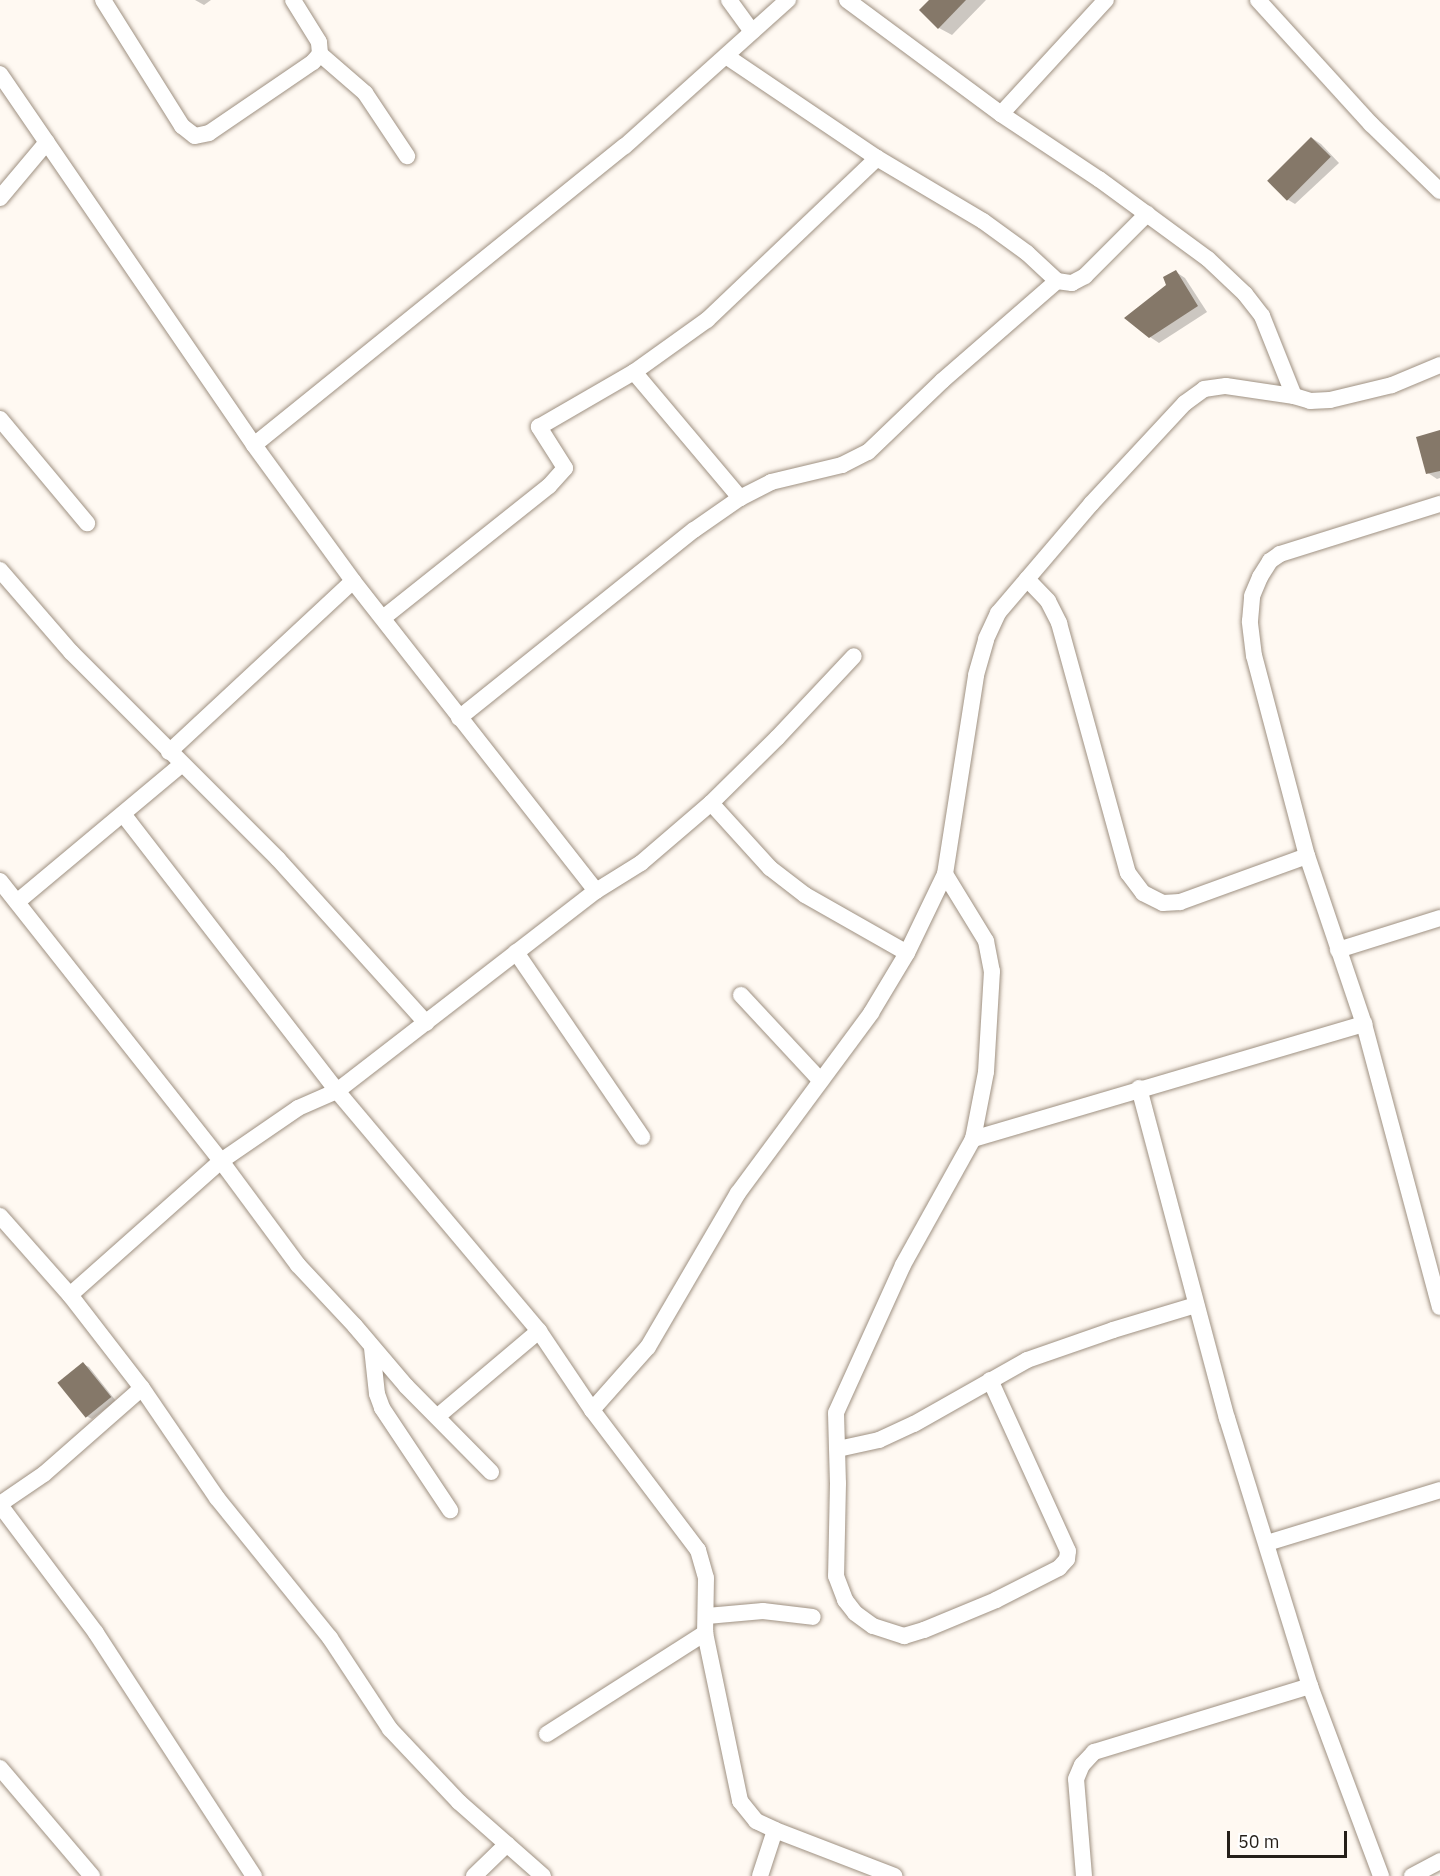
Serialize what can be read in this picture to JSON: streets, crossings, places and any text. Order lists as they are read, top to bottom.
{
  "scale_bar": "50 m"
}
